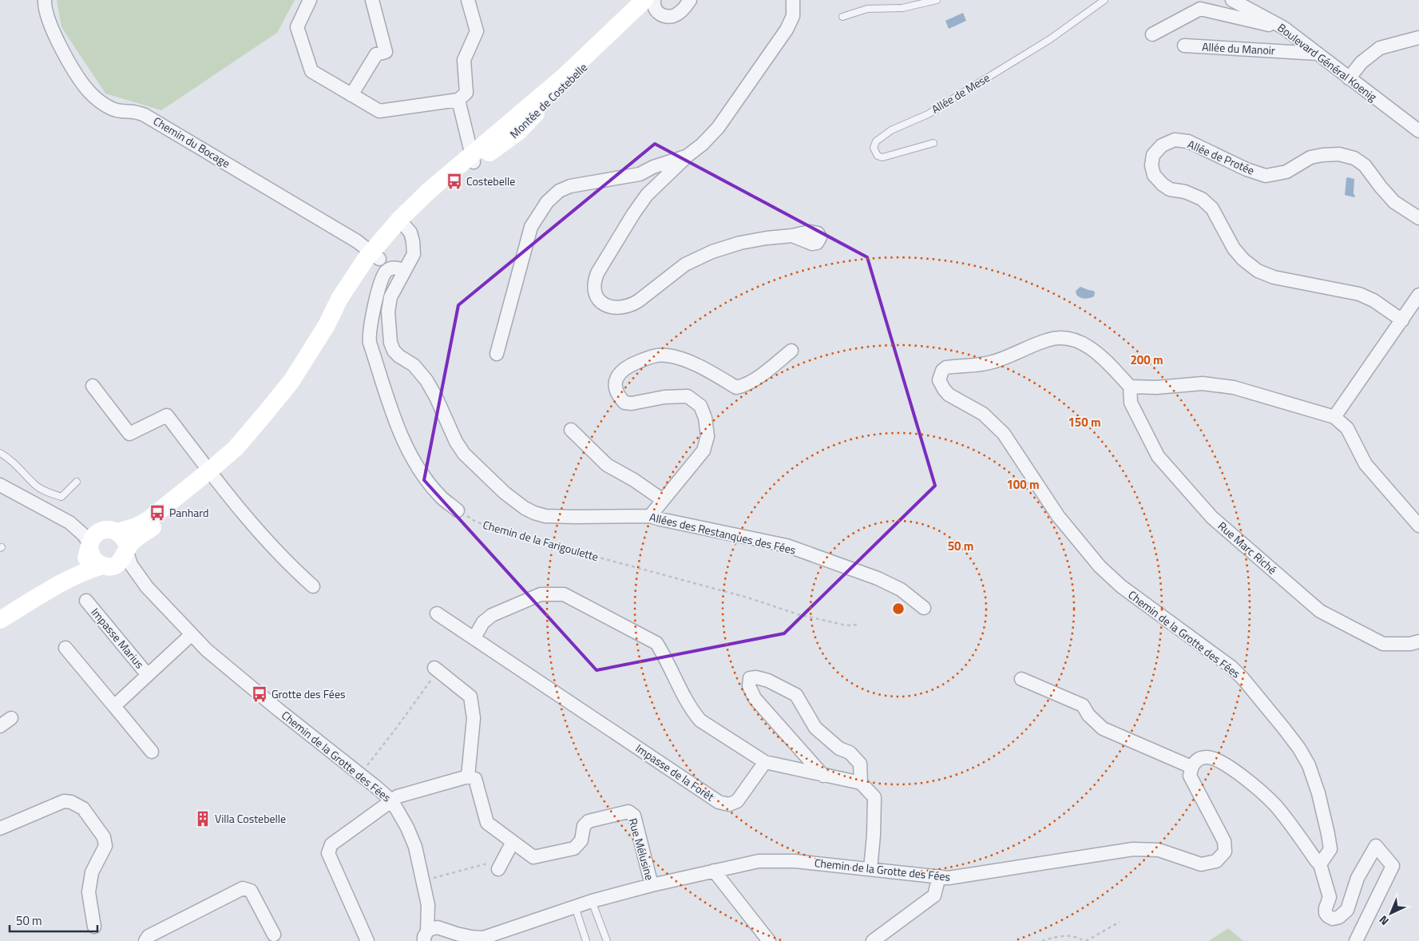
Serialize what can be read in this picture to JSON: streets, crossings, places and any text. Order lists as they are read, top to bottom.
{
  "streets": {
    "main road": ["Montée de Costebelle"],
    "street": [
      "Allée du Manoir",
      "Boulevard Général Koenig",
      "Chemin du Bocage",
      "Allée de Protée",
      "Allées des Restanques des Fées",
      "Rue Marc Riché",
      "Chemin de la Grotte des Fées",
      "Impasse Marius",
      "Impasse de la Forêt",
      "Rue Mélusine"
    ],
    "lane": ["Allée de Mese"],
    "path": ["Chemin de la Farigoulette"]
  },
  "crossings": [
    ["Allée du Manoir", "Boulevard Général Koenig"],
    ["Montée de Costebelle", "Chemin du Bocage"],
    ["Montée de Costebelle", "Allées des Restanques des Fées"],
    ["Montée de Costebelle", "Chemin de la Grotte des Fées"],
    ["Rue Marc Riché", "Chemin de la Grotte des Fées"],
    ["Chemin de la Grotte des Fées", "Impasse Marius"],
    ["Chemin de la Grotte des Fées", "Rue Mélusine"]
  ],
  "places": {
    "bus stop": ["Costebelle", "Panhard", "Grotte des Fées"],
    "building": ["Villa Costebelle"]
  },
  "scale_bar": "50 m",
  "north": "bottom left",
  "rings": [
    "200 m",
    "150 m",
    "100 m",
    "50 m"
  ]
}
